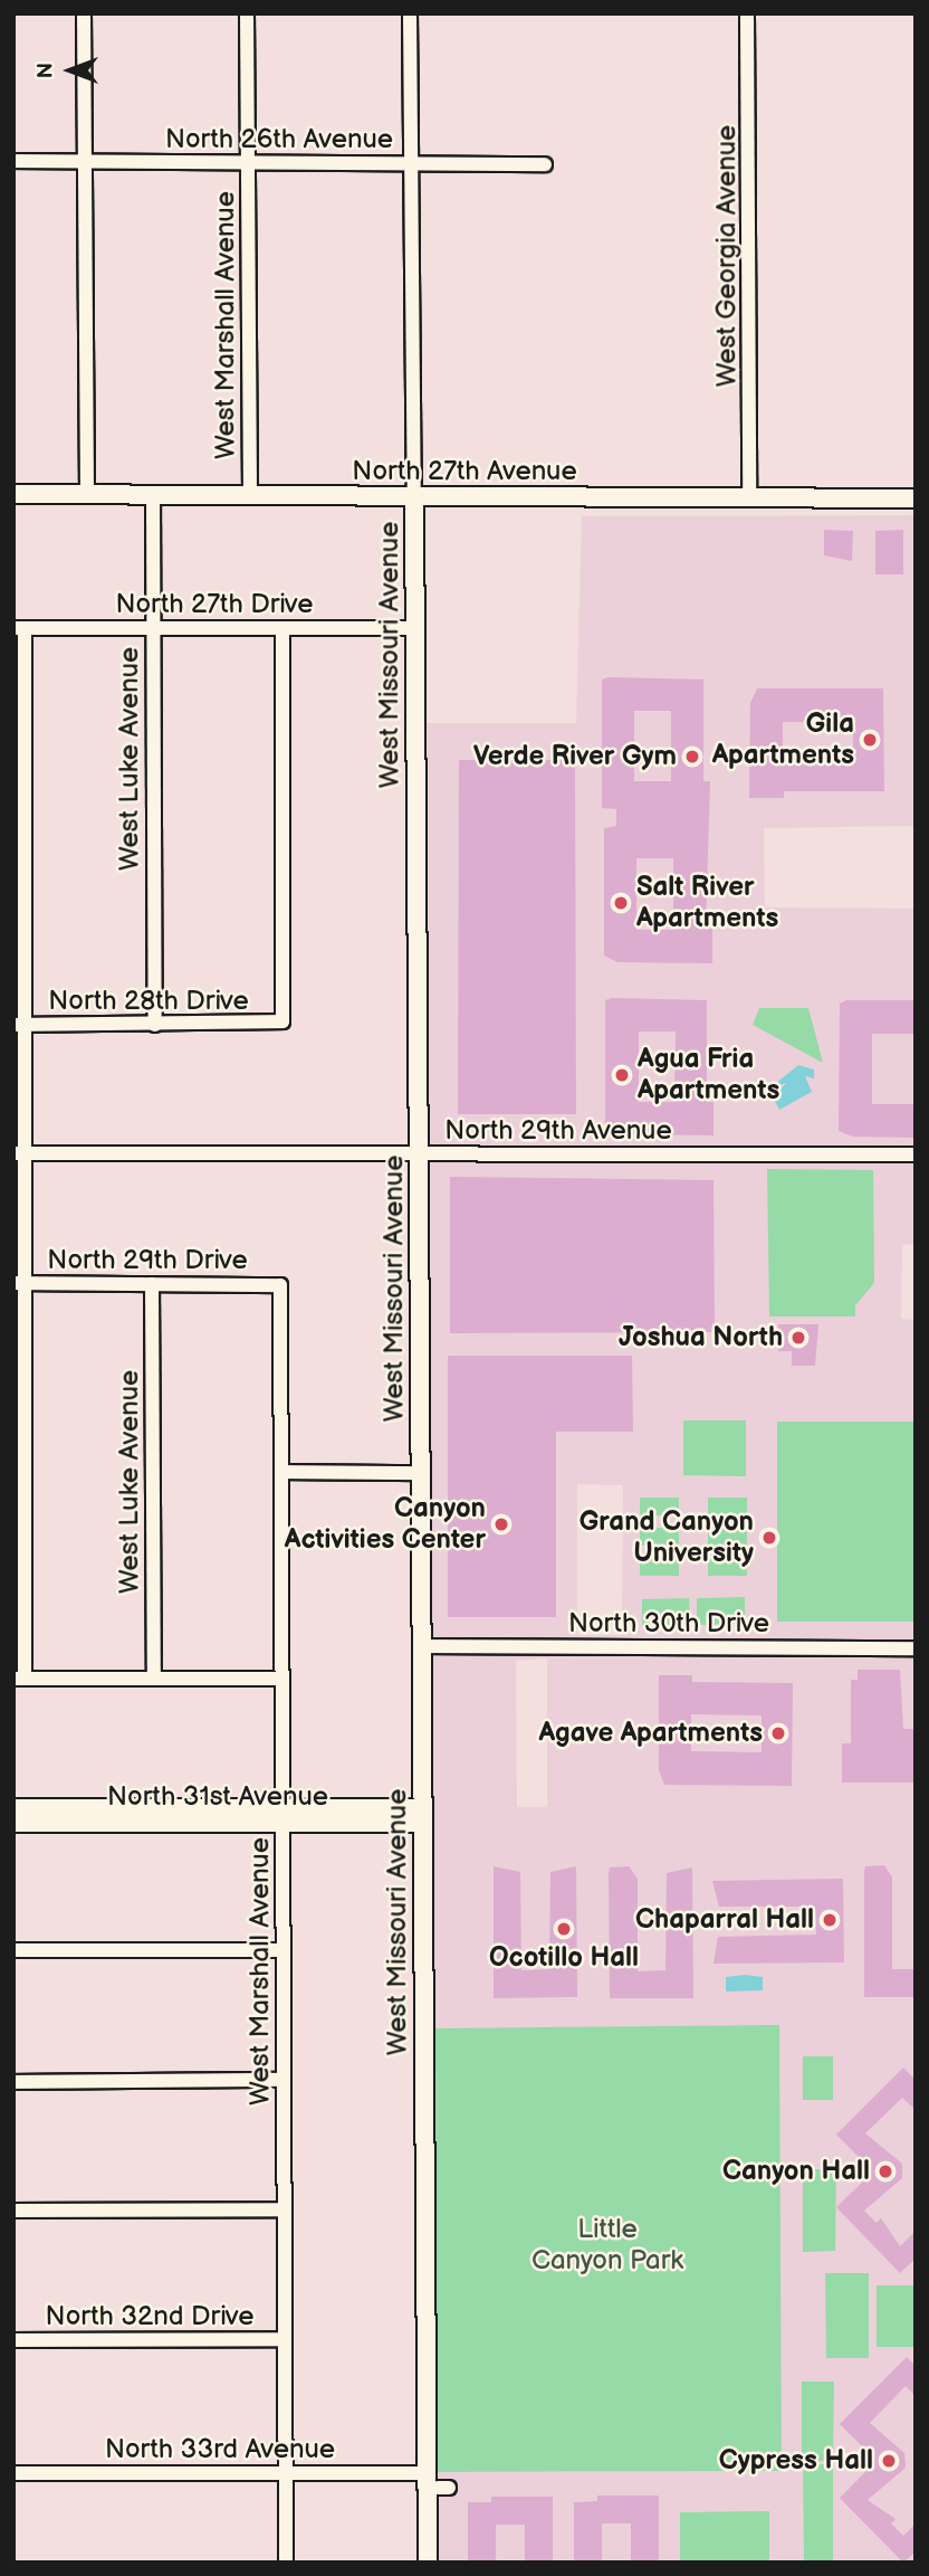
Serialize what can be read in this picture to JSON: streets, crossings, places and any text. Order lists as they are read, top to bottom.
{
  "streets": {
    "street": [
      "North 26th Avenue",
      "West Georgia Avenue",
      "West Marshall Avenue",
      "North 27th Avenue",
      "North 27th Drive",
      "West Missouri Avenue",
      "West Luke Avenue",
      "North 28th Drive",
      "North 29th Avenue",
      "North 29th Drive",
      "North 30th Drive",
      "North 31st Avenue",
      "North 32nd Drive",
      "North 33rd Avenue"
    ]
  },
  "crossings": [
    ["North 26th Avenue", "West Marshall Avenue"],
    ["North 26th Avenue", "West Missouri Avenue"],
    ["West Georgia Avenue", "North 27th Avenue"],
    ["West Marshall Avenue", "North 27th Avenue"],
    ["West Marshall Avenue", "North 29th Drive"],
    ["West Marshall Avenue", "North 31st Avenue"],
    ["West Marshall Avenue", "North 32nd Drive"],
    ["West Marshall Avenue", "North 33rd Avenue"],
    ["North 27th Avenue", "West Missouri Avenue"],
    ["North 27th Avenue", "West Luke Avenue"],
    ["North 27th Drive", "West Missouri Avenue"],
    ["North 27th Drive", "West Luke Avenue"],
    ["North 27th Drive", "North 28th Drive"],
    ["West Missouri Avenue", "North 29th Avenue"],
    ["West Missouri Avenue", "North 30th Drive"],
    ["West Missouri Avenue", "North 31st Avenue"],
    ["West Missouri Avenue", "North 33rd Avenue"],
    ["West Luke Avenue", "North 28th Drive"],
    ["West Luke Avenue", "North 29th Drive"]
  ],
  "parks": ["Little Canyon Park"],
  "places": [
    "Gila Apartments",
    "Verde River Gym",
    "Salt River Apartments",
    "Agua Fria Apartments",
    "Joshua North",
    "Canyon Activities Center",
    "Grand Canyon University",
    "Agave Apartments",
    "Chaparral Hall",
    "Ocotillo Hall",
    "Canyon Hall",
    "Cypress Hall"
  ],
  "north": "left"
}
